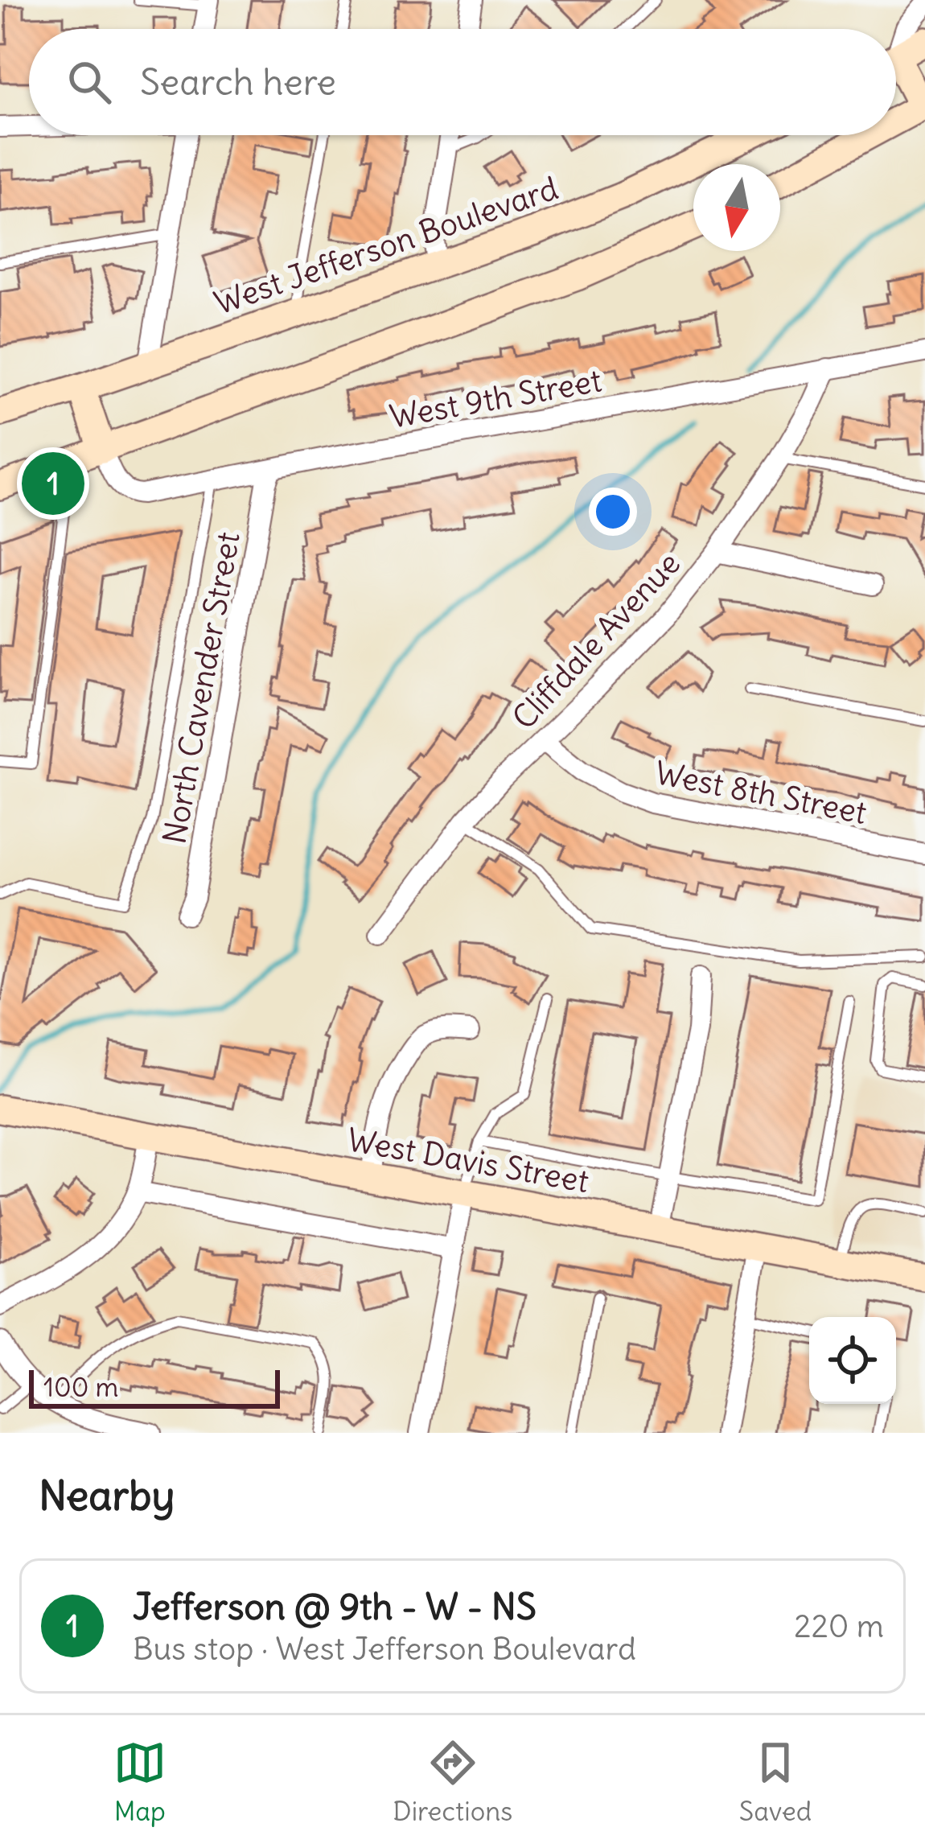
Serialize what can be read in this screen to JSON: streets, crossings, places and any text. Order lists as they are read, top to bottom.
{
  "streets": {
    "main road": ["West Jefferson Boulevard", "West Davis Street"],
    "street": [
      "West 9th Street",
      "Cliffdale Avenue",
      "North Cavender Street",
      "West 8th Street"
    ]
  },
  "crossings": [
    ["West 9th Street", "Cliffdale Avenue"],
    ["West 9th Street", "North Cavender Street"],
    ["Cliffdale Avenue", "West 8th Street"]
  ],
  "scale_bar": "100 m",
  "north": "bottom",
  "page": {
    "search": "Search here",
    "pins": "1",
    "scale": "100 m",
    "heading": "Nearby",
    "list": [
      {
        "mark": "1",
        "name": "Jefferson @ 9th - W - NS",
        "note": "Bus stop · West Jefferson Boulevard",
        "value": "220 m"
      }
    ],
    "nav": ["Map", "Directions", "Saved"]
  }
}
